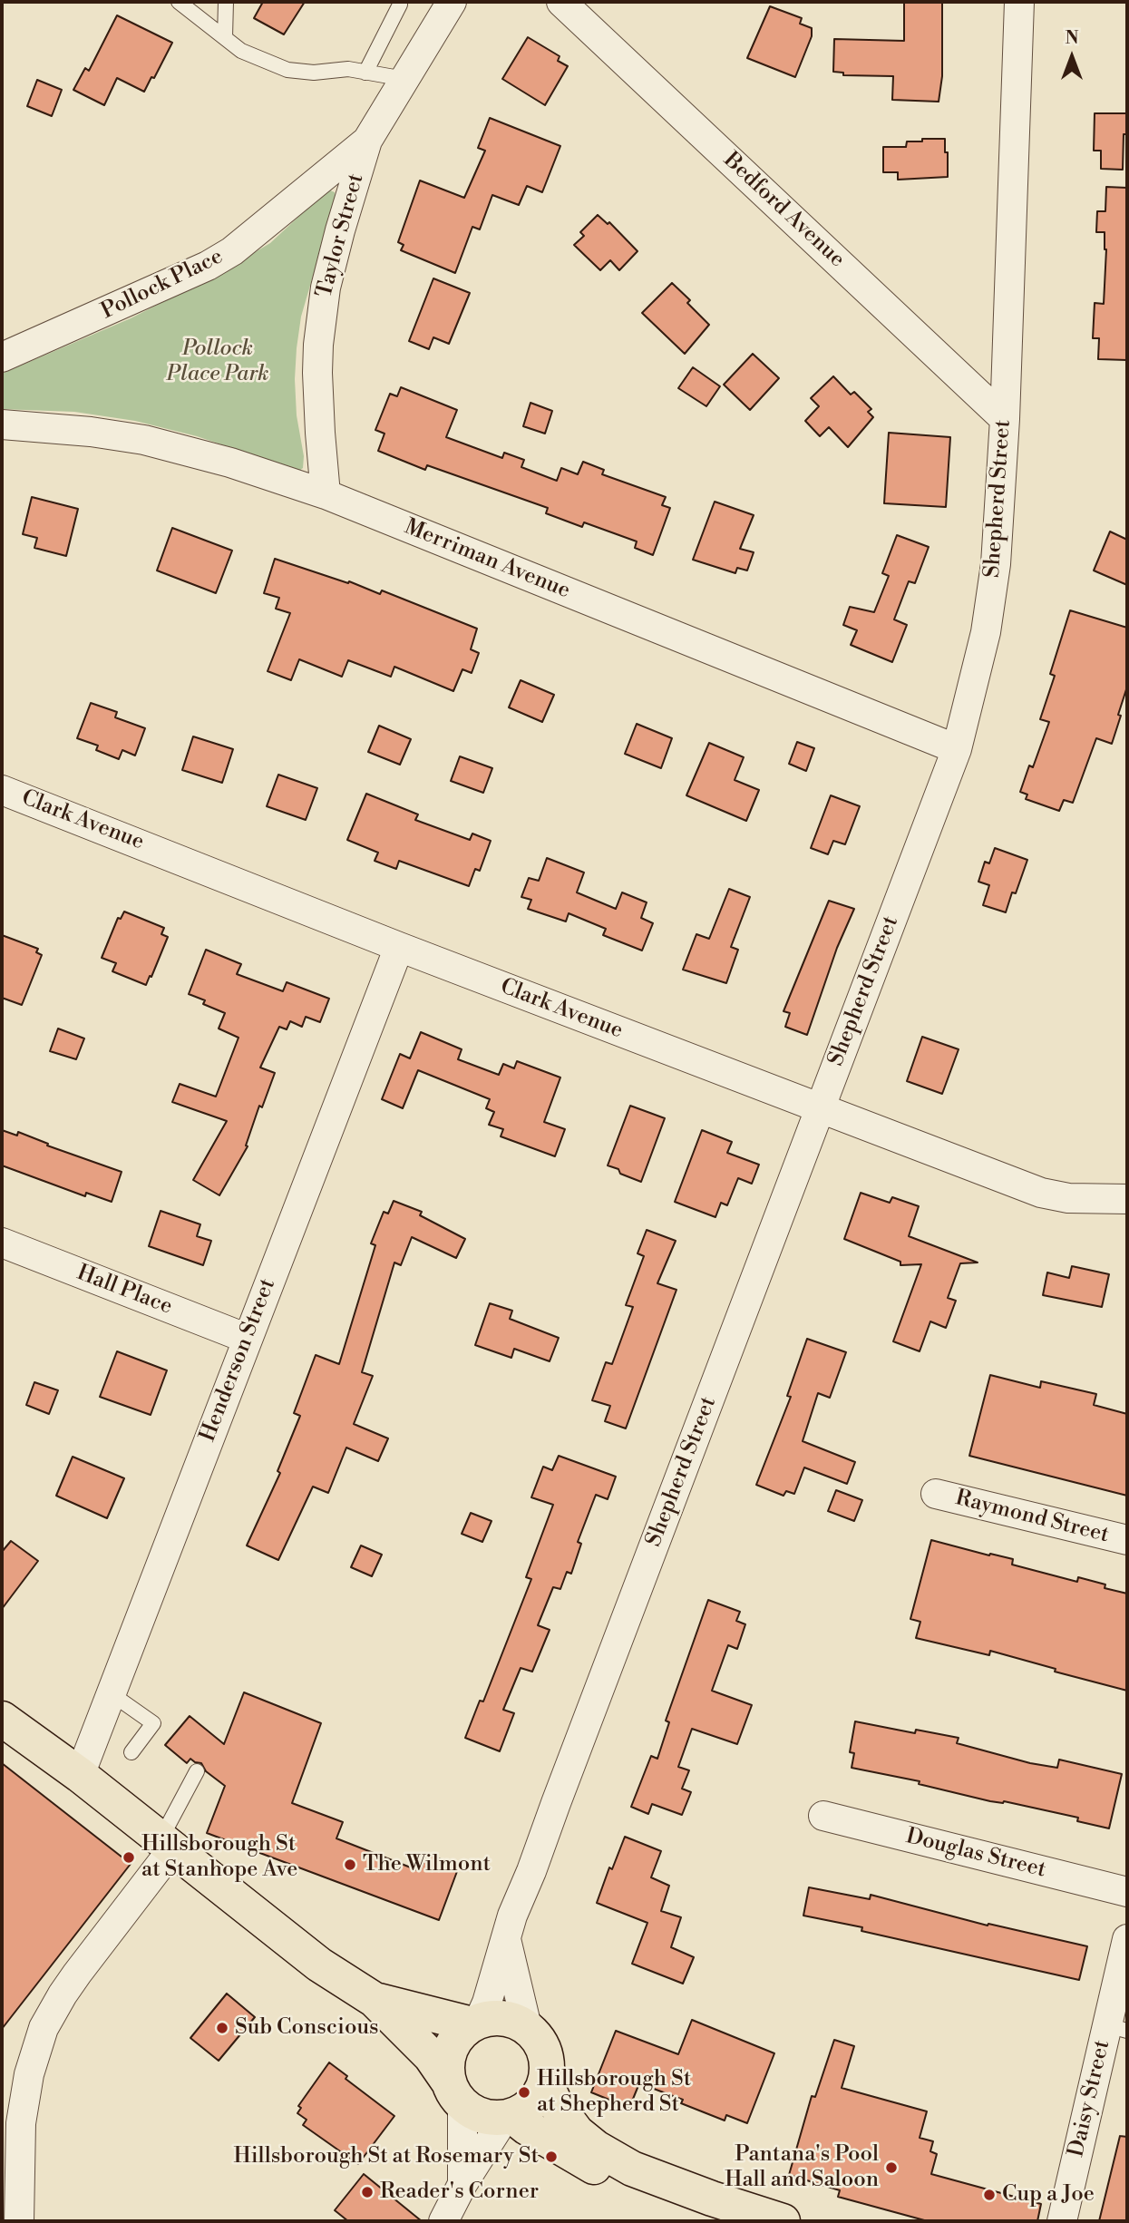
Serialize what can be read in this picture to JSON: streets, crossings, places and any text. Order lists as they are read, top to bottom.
{
  "streets": {
    "street": [
      "Bedford Avenue",
      "Taylor Street",
      "Pollock Place",
      "Shepherd Street",
      "Merriman Avenue",
      "Clark Avenue",
      "Hall Place",
      "Henderson Street",
      "Raymond Street",
      "Douglas Street",
      "Daisy Street"
    ]
  },
  "crossings": [
    ["Bedford Avenue", "Shepherd Street"],
    ["Taylor Street", "Pollock Place"],
    ["Taylor Street", "Merriman Avenue"],
    ["Shepherd Street", "Merriman Avenue"],
    ["Shepherd Street", "Clark Avenue"],
    ["Clark Avenue", "Henderson Street"],
    ["Hall Place", "Henderson Street"]
  ],
  "parks": ["Pollock Place Park"],
  "places": [
    "Hillsborough St at Stanhope Ave",
    "The Wilmont",
    "Sub Conscious",
    "Hillsborough St at Shepherd St",
    "Hillsborough St at Rosemary St",
    "Pantana's Pool Hall and Saloon",
    "Reader's Corner",
    "Cup a Joe"
  ],
  "north": "top"
}
